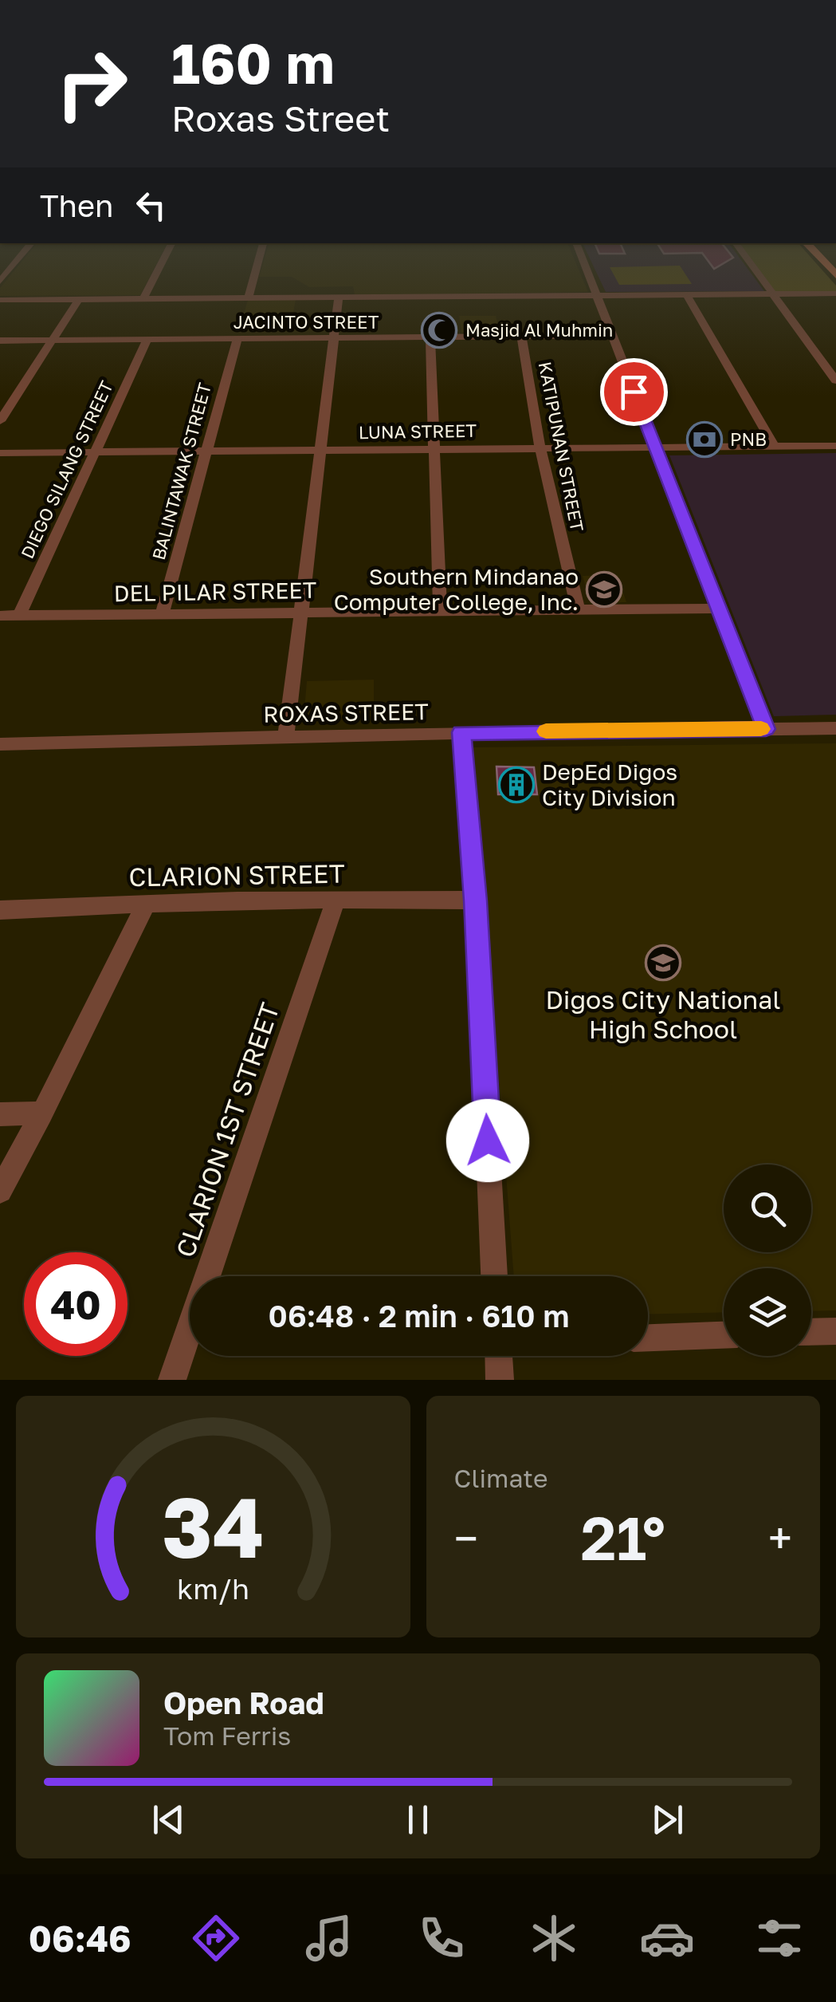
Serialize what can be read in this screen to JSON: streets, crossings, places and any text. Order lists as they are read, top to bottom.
{
  "streets": {
    "street": [
      "JACINTO STREET",
      "LUNA STREET",
      "KATIPUNAN STREET",
      "DIEGO SILANG STREET",
      "BALINTAWAK STREET",
      "DEL PILAR STREET",
      "ROXAS STREET",
      "CLARION STREET",
      "CLARION 1ST STREET"
    ]
  },
  "crossings": [
    ["JACINTO STREET", "KATIPUNAN STREET"],
    ["JACINTO STREET", "DIEGO SILANG STREET"],
    ["JACINTO STREET", "BALINTAWAK STREET"],
    ["LUNA STREET", "KATIPUNAN STREET"],
    ["LUNA STREET", "DIEGO SILANG STREET"],
    ["LUNA STREET", "BALINTAWAK STREET"],
    ["KATIPUNAN STREET", "DEL PILAR STREET"],
    ["DIEGO SILANG STREET", "DEL PILAR STREET"],
    ["BALINTAWAK STREET", "DEL PILAR STREET"],
    ["CLARION STREET", "CLARION 1ST STREET"]
  ],
  "places": {
    "mosque": ["Masjid Al Muhmin"],
    "bank": ["PNB"],
    "school or university": ["Southern Mindanao Computer College, Inc.", "Digos City National High School"],
    "building": ["DepEd Digos City Division"]
  },
  "page": {
    "turn": ["160 m", "Roxas Street"],
    "then": "Then",
    "limit": "40",
    "trip": "06:48 · 2 min · 610 m",
    "tile": "Climate",
    "heat": ["−", "21°", "+"],
    "song": ["Open Road", "Tom Ferris"],
    "tabs": "06:46",
    "gauge": ["34", "km/h"]
  }
}
